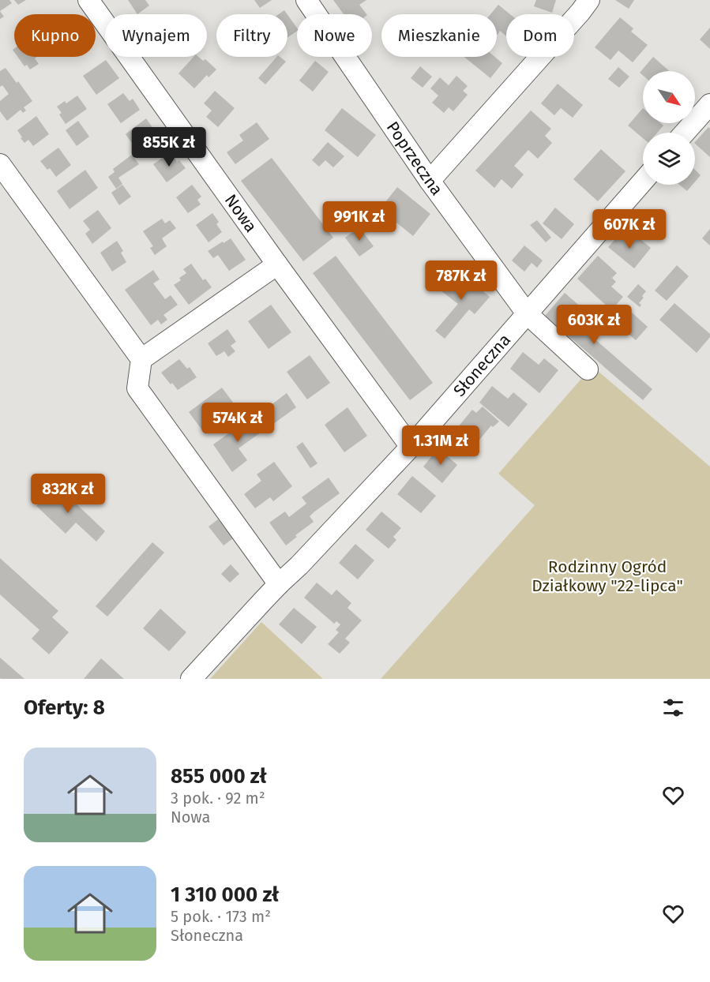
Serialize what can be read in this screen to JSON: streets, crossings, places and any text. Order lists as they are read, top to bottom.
{
  "streets": {
    "street": ["Poprzeczna", "Nowa", "Słoneczna"]
  },
  "crossings": [
    ["Poprzeczna", "Słoneczna"],
    ["Nowa", "Słoneczna"]
  ],
  "parks": ["Rodzinny Ogród Działkowy \"22-lipca\""],
  "north": "bottom right",
  "page": {
    "chip": [
      "Kupno",
      "Wynajem",
      "Filtry",
      "Nowe",
      "Mieszkanie",
      "Dom"
    ],
    "price": [
      "855K zł",
      "991K zł",
      "607K zł",
      "787K zł",
      "603K zł",
      "574K zł",
      "1.31M zł",
      "832K zł"
    ],
    "heading": "Oferty: 8",
    "list": [
      {
        "name": "855 000 zł",
        "note": "3 pok. · 92 m² · Nowa"
      },
      {
        "name": "1 310 000 zł",
        "note": "5 pok. · 173 m² · Słoneczna"
      }
    ]
  }
}
